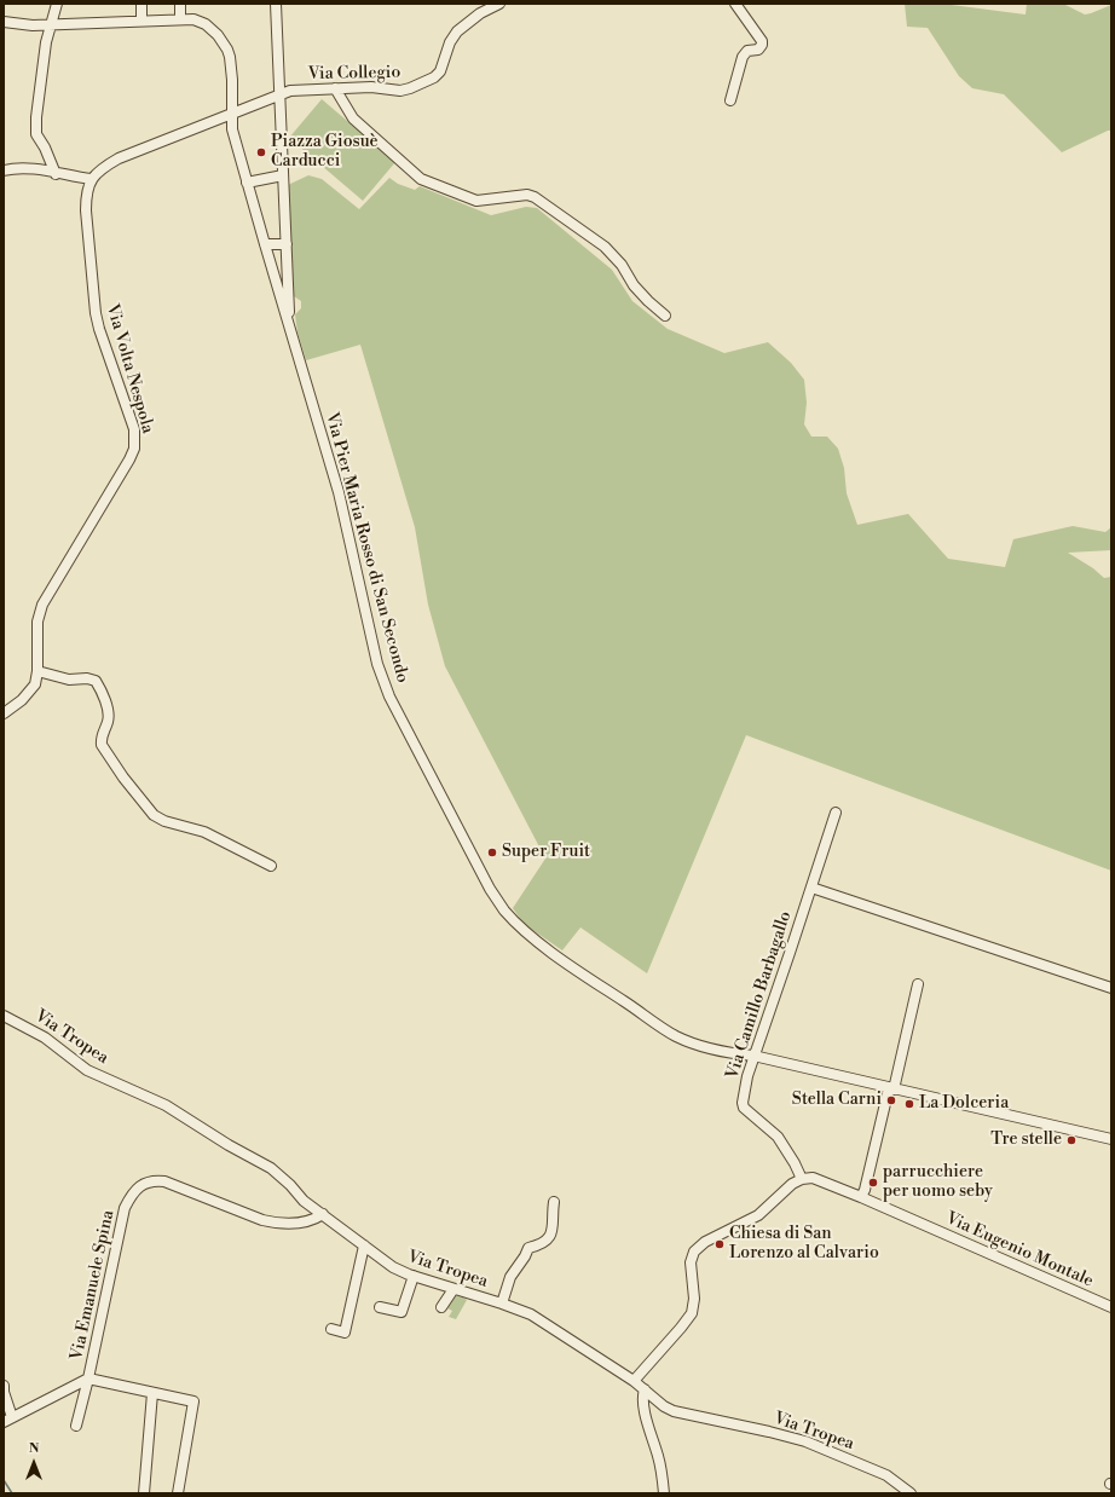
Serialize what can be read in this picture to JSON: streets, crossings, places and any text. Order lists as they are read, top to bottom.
{
  "streets": {
    "street": [
      "Via Collegio",
      "Via Volta Nespola",
      "Via Pier Maria Rosso di San Secondo",
      "Via Camillo Barbagallo",
      "Via Tropea",
      "Via Eugenio Montale",
      "Via Emanuele Spina"
    ]
  },
  "crossings": [
    ["Via Collegio", "Via Pier Maria Rosso di San Secondo"],
    ["Via Pier Maria Rosso di San Secondo", "Via Camillo Barbagallo"],
    ["Via Camillo Barbagallo", "Via Eugenio Montale"],
    ["Via Tropea", "Via Emanuele Spina"]
  ],
  "places": [
    "Piazza Giosuè Carducci",
    "Super Fruit",
    "Stella Carni",
    "La Dolceria",
    "Tre stelle",
    "parrucchiere per uomo seby",
    "Chiesa di San Lorenzo al Calvario"
  ],
  "north": "top"
}
